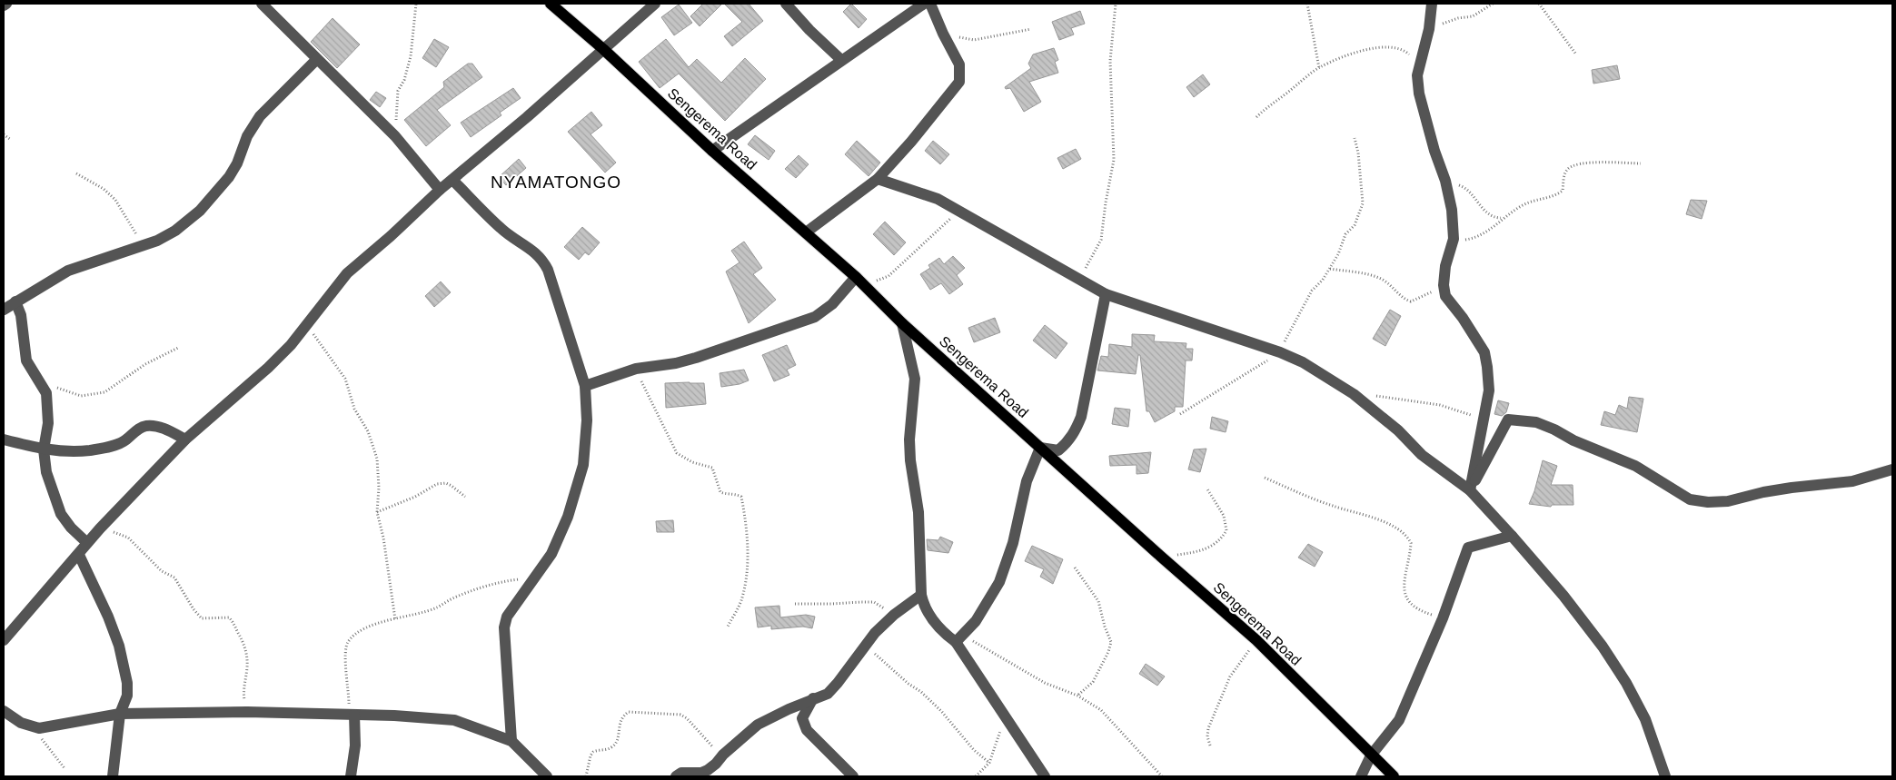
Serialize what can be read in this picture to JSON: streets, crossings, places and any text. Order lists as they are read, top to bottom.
{
  "streets": {
    "main road": ["Sengerema Road"]
  },
  "districts": ["NYAMATONGO"]
}
